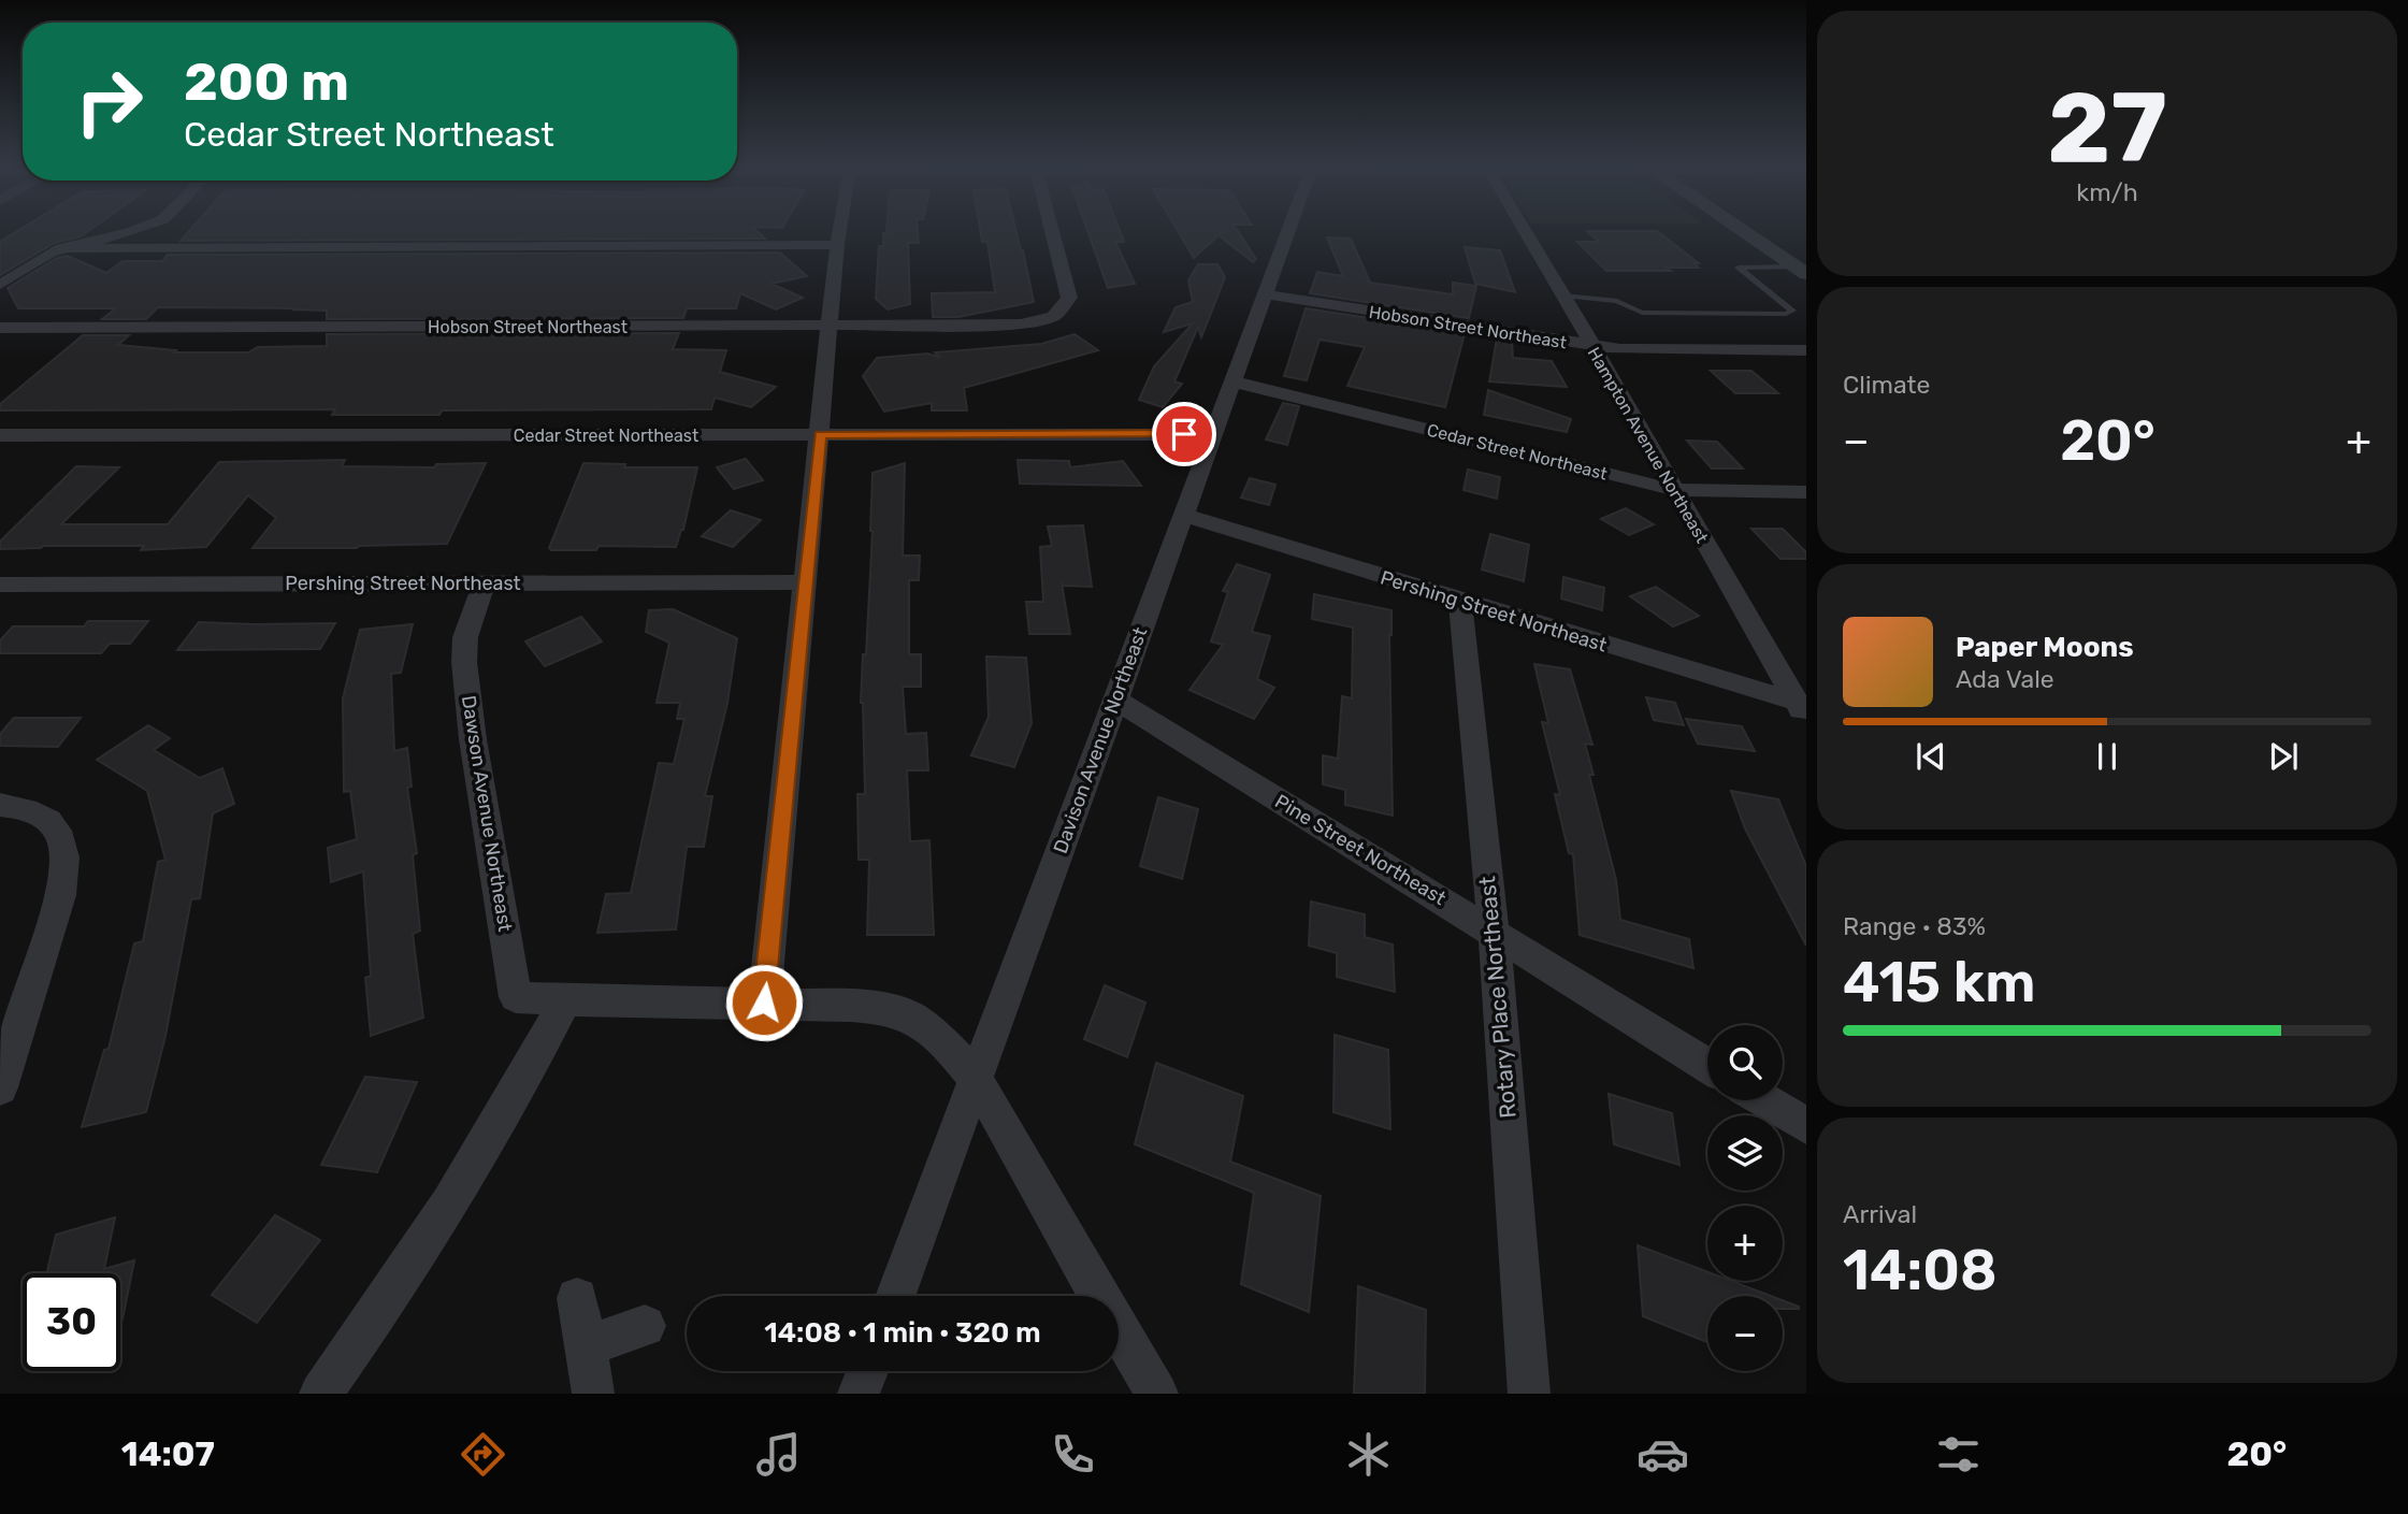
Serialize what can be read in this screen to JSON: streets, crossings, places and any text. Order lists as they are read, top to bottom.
{
  "streets": {
    "street": [
      "Hobson Street Northeast",
      "Cedar Street Northeast",
      "Hampton Avenue Northeast",
      "Pershing Street Northeast",
      "Davison Avenue Northeast",
      "Dawson Avenue Northeast",
      "Pine Street Northeast",
      "Rotary Place Northeast"
    ]
  },
  "crossings": [
    ["Hobson Street Northeast", "Hampton Avenue Northeast"],
    ["Hobson Street Northeast", "Davison Avenue Northeast"],
    ["Cedar Street Northeast", "Hampton Avenue Northeast"],
    ["Cedar Street Northeast", "Davison Avenue Northeast"],
    ["Hampton Avenue Northeast", "Pershing Street Northeast"],
    ["Pershing Street Northeast", "Davison Avenue Northeast"],
    ["Pershing Street Northeast", "Dawson Avenue Northeast"],
    ["Pershing Street Northeast", "Rotary Place Northeast"],
    ["Davison Avenue Northeast", "Pine Street Northeast"],
    ["Pine Street Northeast", "Rotary Place Northeast"]
  ],
  "page": {
    "tile": [
      ["27", "km/h"],
      "Climate",
      ["Range · 83%", "415 km"],
      ["Arrival", "14:08"]
    ],
    "turn": ["200 m", "Cedar Street Northeast"],
    "heat": ["−", "20°", "+"],
    "song": ["Paper Moons", "Ada Vale"],
    "map_buttons": ["+", "−"],
    "limit": "30",
    "trip": "14:08 · 1 min · 320 m",
    "tabs": ["14:07", "20°"]
  }
}
